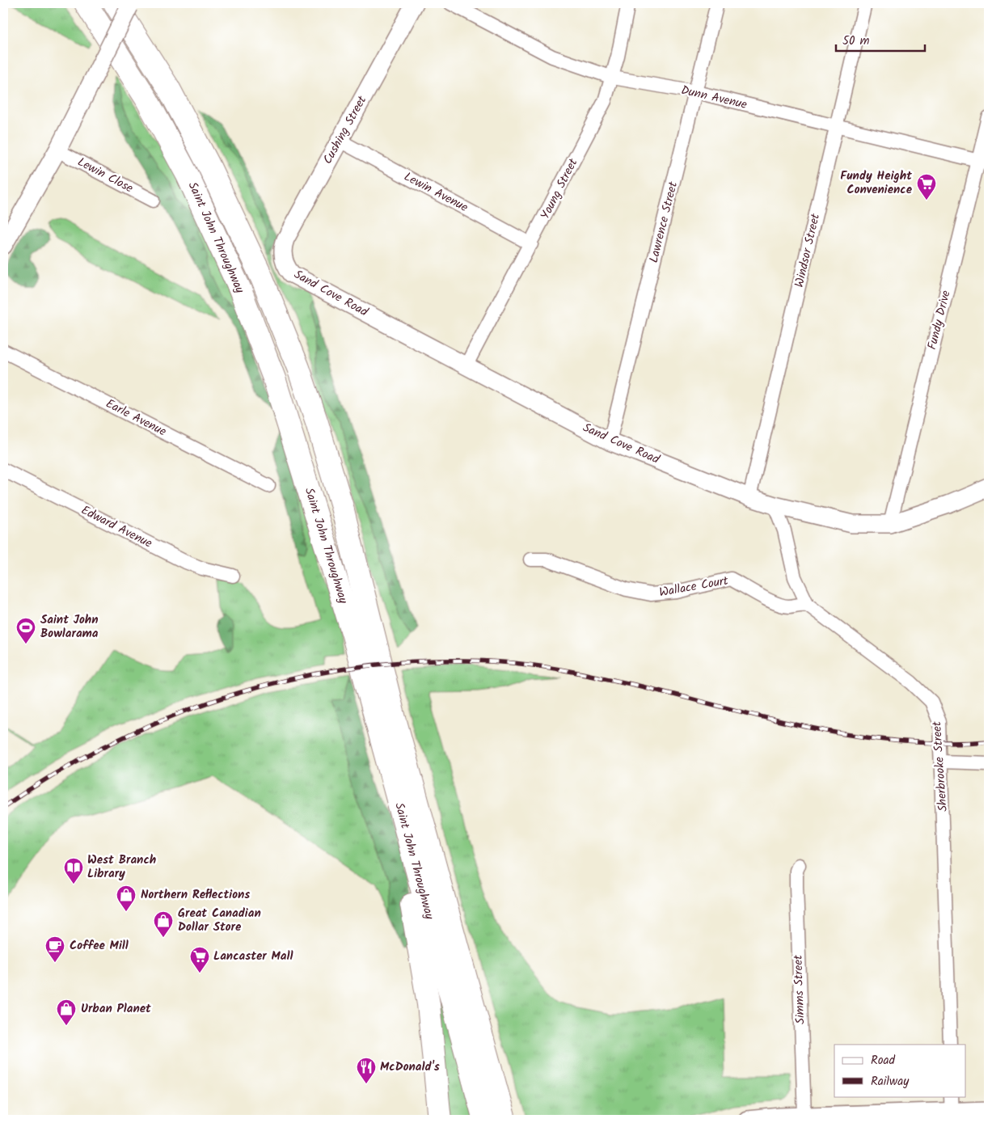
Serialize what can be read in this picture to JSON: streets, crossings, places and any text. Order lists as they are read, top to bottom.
{
  "streets": {
    "highway": ["Saint John Throughway"],
    "street": [
      "Dunn Avenue",
      "Cushing Street",
      "Lewin Close",
      "Young Street",
      "Lewin Avenue",
      "Lawrence Street",
      "Windsor Street",
      "Sand Cove Road",
      "Fundy Drive",
      "Earle Avenue",
      "Edward Avenue",
      "Wallace Court",
      "Sherbrooke Street",
      "Simms Street"
    ]
  },
  "crossings": [
    ["Dunn Avenue", "Young Street"],
    ["Dunn Avenue", "Lawrence Street"],
    ["Dunn Avenue", "Windsor Street"],
    ["Dunn Avenue", "Fundy Drive"],
    ["Cushing Street", "Lewin Avenue"],
    ["Cushing Street", "Sand Cove Road"],
    ["Young Street", "Lewin Avenue"],
    ["Young Street", "Sand Cove Road"],
    ["Lawrence Street", "Sand Cove Road"],
    ["Windsor Street", "Sand Cove Road"],
    ["Sand Cove Road", "Fundy Drive"],
    ["Sand Cove Road", "Sherbrooke Street"],
    ["Wallace Court", "Sherbrooke Street"]
  ],
  "places": {
    "supermarket": ["Fundy Height Convenience", "Lancaster Mall"],
    "sports": ["Saint John Bowlarama"],
    "library": ["West Branch Library"],
    "shop": ["Northern Reflections", "Great Canadian Dollar Store", "Urban Planet"],
    "cafe": ["Coffee Mill"],
    "restaurant": ["McDonald's"]
  },
  "legend": ["Road", "Railway"],
  "scale_bar": "50 m"
}
